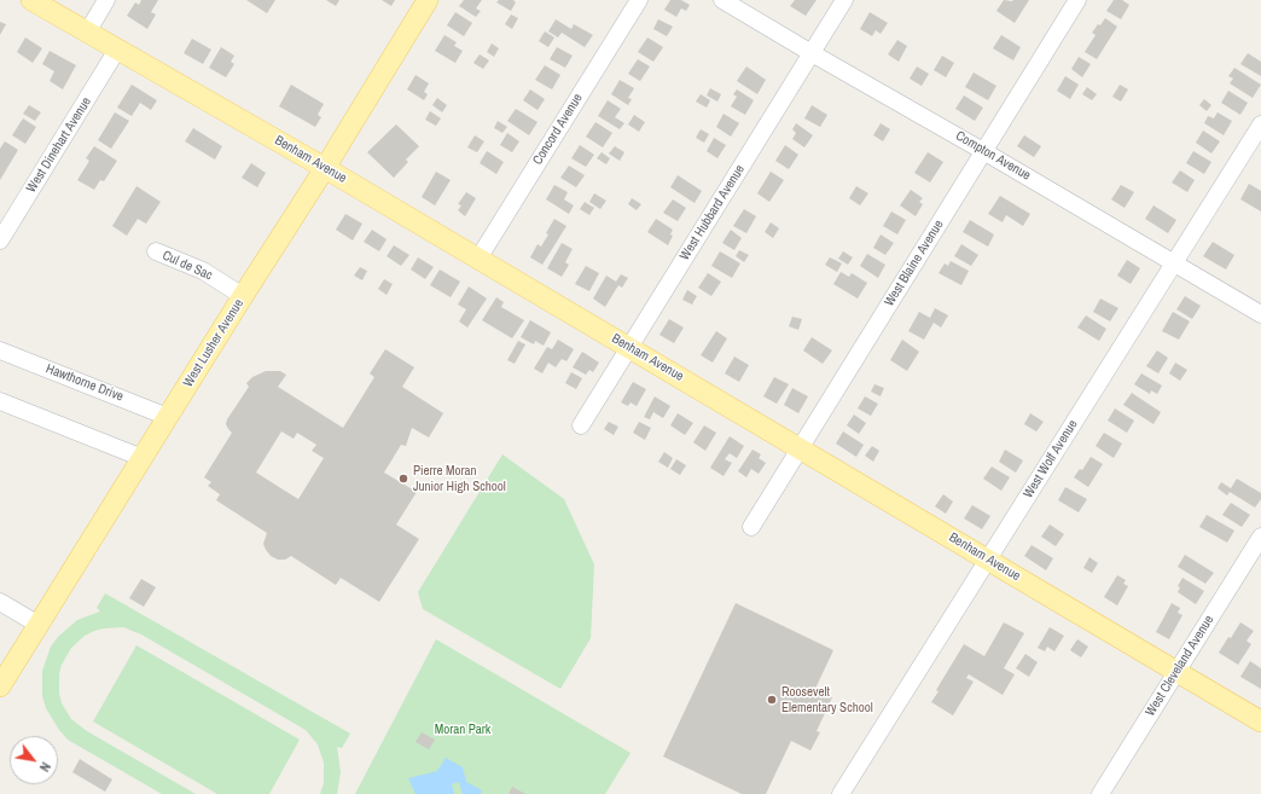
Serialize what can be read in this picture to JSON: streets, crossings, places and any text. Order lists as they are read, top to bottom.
{
  "streets": {
    "main road": ["Benham Avenue", "West Lusher Avenue"],
    "street": [
      "Concord Avenue",
      "West Dinehart Avenue",
      "Compton Avenue",
      "West Hubbard Avenue",
      "West Blaine Avenue",
      "Cul de Sac",
      "Hawthorne Drive",
      "West Wolf Avenue",
      "West Cleveland Avenue"
    ]
  },
  "crossings": [
    ["Concord Avenue", "Benham Avenue"],
    ["West Dinehart Avenue", "Benham Avenue"],
    ["Compton Avenue", "West Hubbard Avenue"],
    ["Compton Avenue", "West Blaine Avenue"],
    ["Compton Avenue", "West Wolf Avenue"],
    ["Benham Avenue", "West Hubbard Avenue"],
    ["Benham Avenue", "West Blaine Avenue"],
    ["Benham Avenue", "West Lusher Avenue"],
    ["Benham Avenue", "West Wolf Avenue"],
    ["Benham Avenue", "West Cleveland Avenue"],
    ["Cul de Sac", "West Lusher Avenue"],
    ["West Lusher Avenue", "Hawthorne Drive"]
  ],
  "parks": ["Moran Park"],
  "places": ["Pierre Moran Junior High School", "Roosevelt Elementary School"],
  "north": "bottom right"
}
